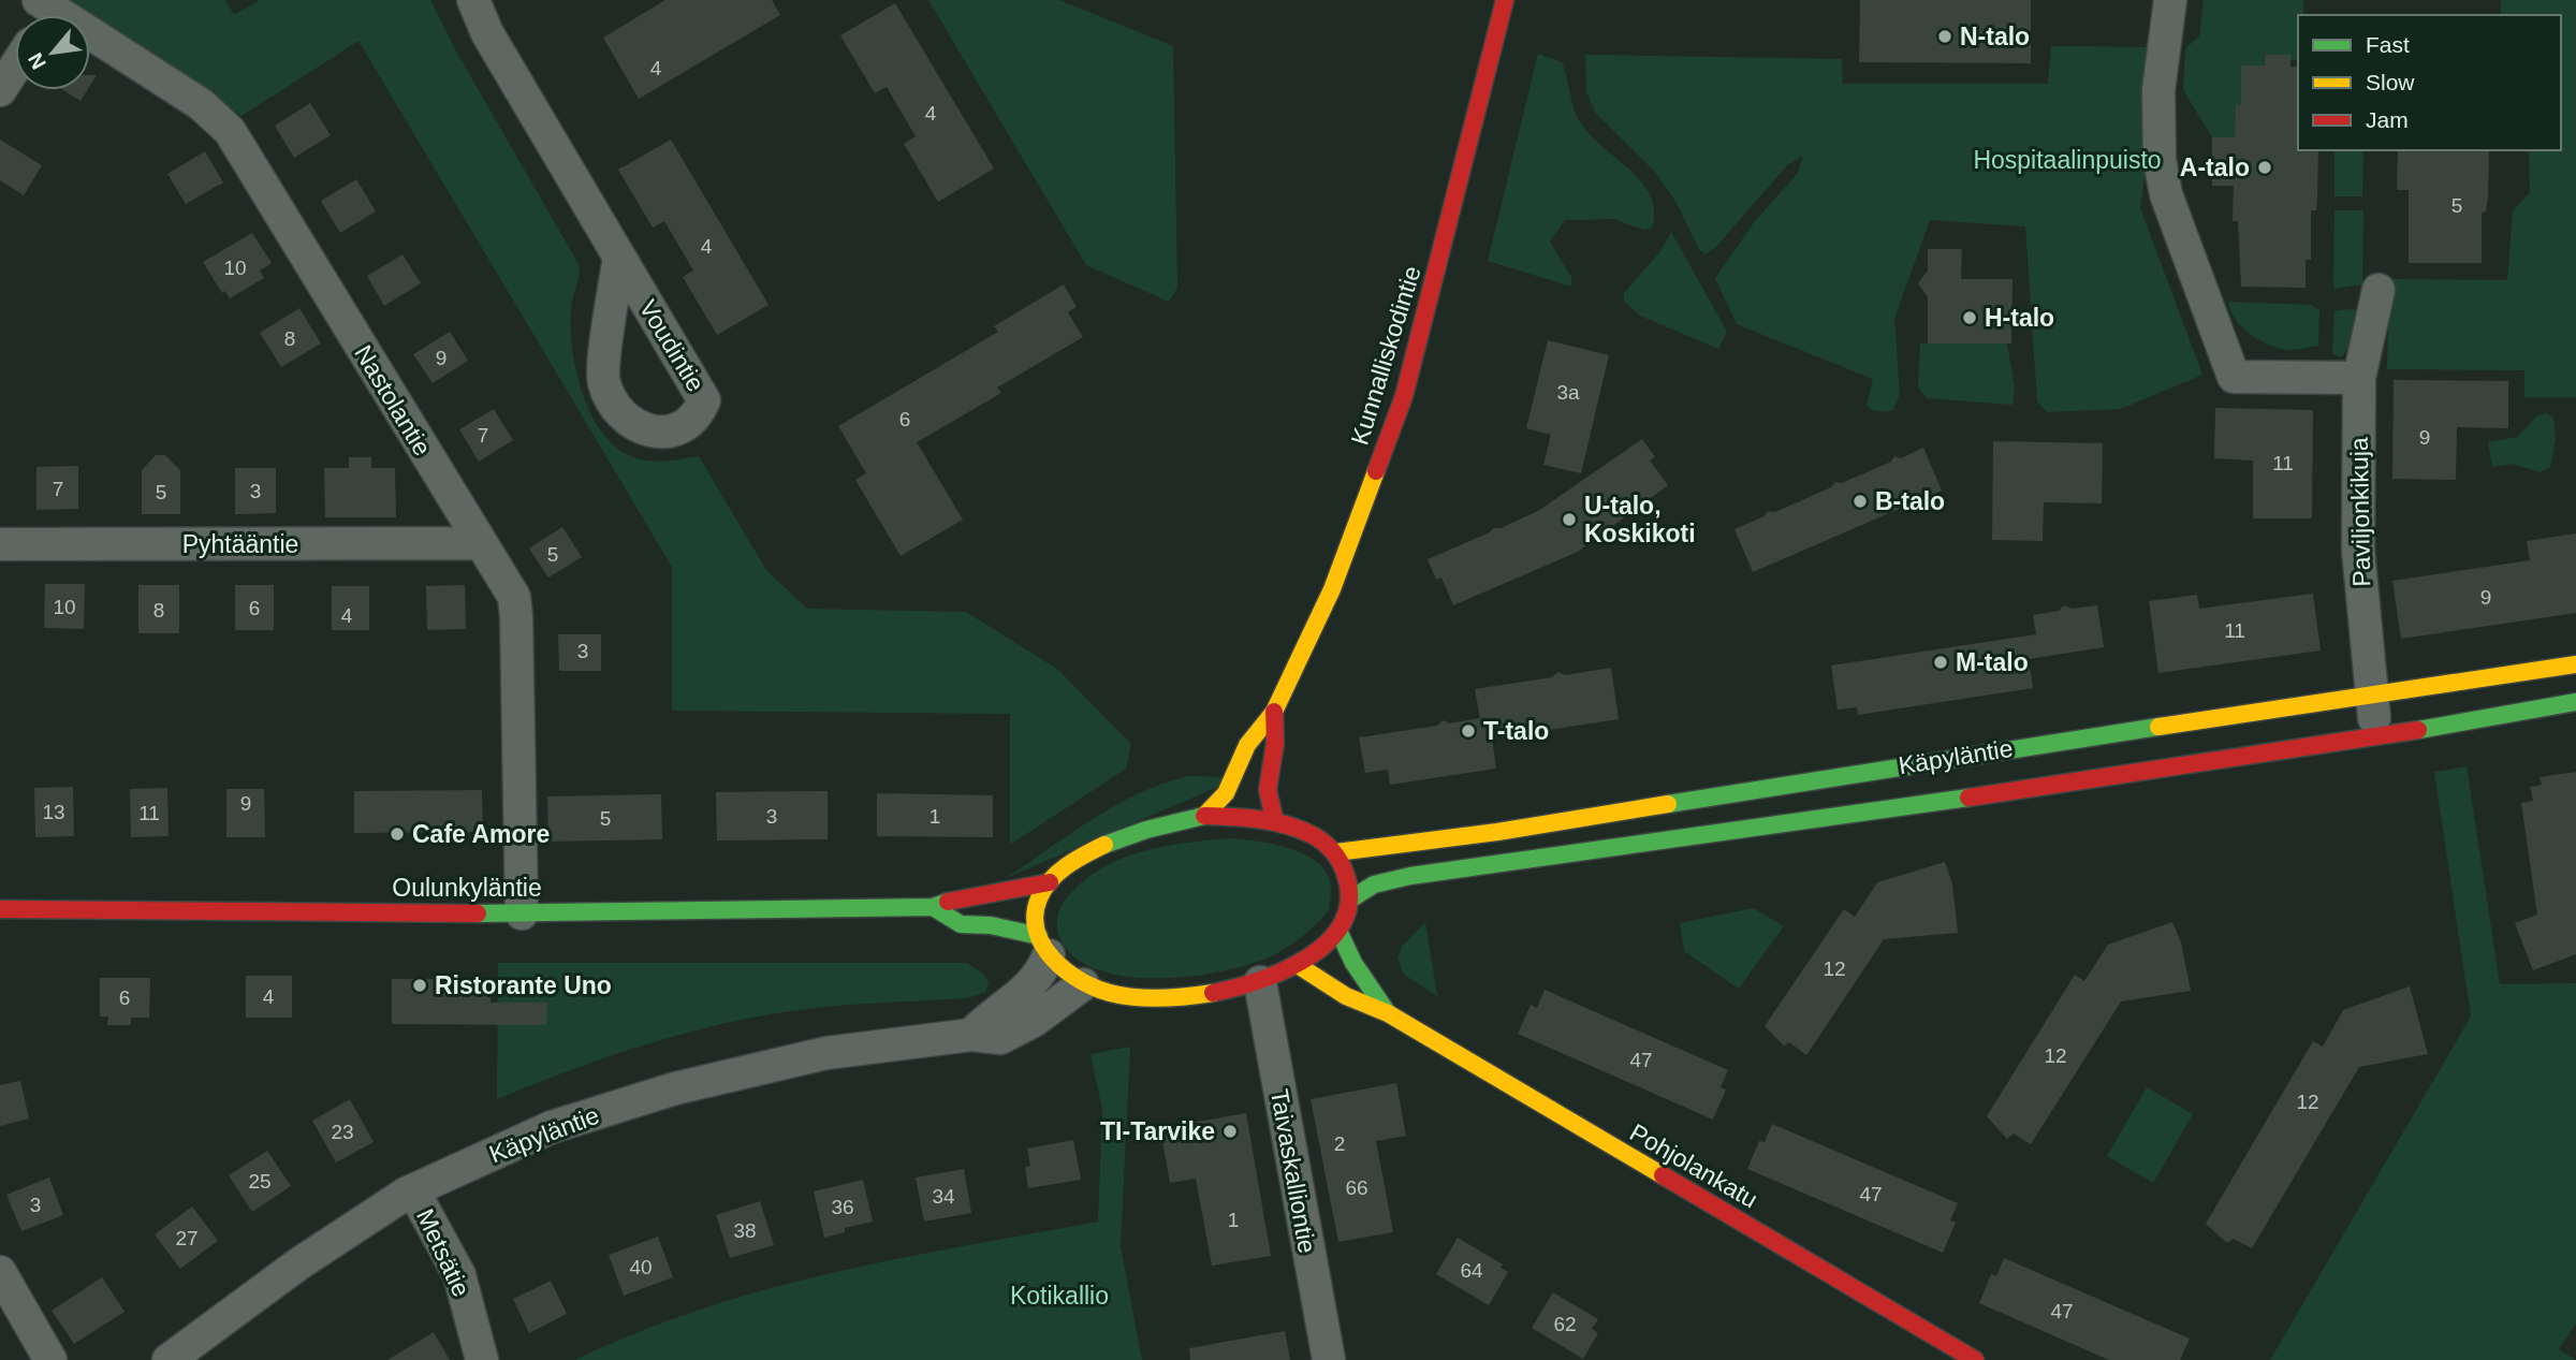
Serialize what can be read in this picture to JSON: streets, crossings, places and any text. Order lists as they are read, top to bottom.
{
  "streets": {
    "main road": [
      "Kunnalliskodintie",
      "Käpyläntie",
      "Oulunkyläntie",
      "Pohjolankatu"
    ],
    "street": [
      "Voudintie",
      "Nastolantie",
      "Paviljonkikuja",
      "Pyhtääntie",
      "Taivaskalliontie",
      "Metsätie"
    ]
  },
  "crossings": [
    ["Kunnalliskodintie", "Käpyläntie"],
    ["Kunnalliskodintie", "Oulunkyläntie"],
    ["Kunnalliskodintie", "Pohjolankatu"],
    ["Kunnalliskodintie", "Taivaskalliontie"],
    ["Nastolantie", "Pyhtääntie"],
    ["Nastolantie", "Oulunkyläntie"],
    ["Paviljonkikuja", "Käpyläntie"],
    ["Käpyläntie", "Oulunkyläntie"],
    ["Käpyläntie", "Pohjolankatu"],
    ["Käpyläntie", "Taivaskalliontie"],
    ["Käpyläntie", "Metsätie"],
    ["Oulunkyläntie", "Pohjolankatu"],
    ["Oulunkyläntie", "Taivaskalliontie"],
    ["Pohjolankatu", "Taivaskalliontie"]
  ],
  "parks": ["Hospitaalinpuisto", "Kotikallio"],
  "places": [
    "N-talo",
    "A-talo",
    "H-talo",
    "B-talo",
    "U-talo, Koskikoti",
    "M-talo",
    "T-talo",
    "Cafe Amore",
    "Ristorante Uno",
    "TI-Tarvike"
  ],
  "house_numbers": [
    "4",
    "4",
    "5",
    "4",
    "10",
    "8",
    "9",
    "3a",
    "6",
    "7",
    "9",
    "11",
    "7",
    "3",
    "5",
    "5",
    "9",
    "10",
    "6",
    "8",
    "4",
    "11",
    "3",
    "9",
    "13",
    "11",
    "3",
    "1",
    "5",
    "12",
    "4",
    "6",
    "12",
    "47",
    "12",
    "23",
    "2",
    "25",
    "66",
    "47",
    "34",
    "3",
    "36",
    "1",
    "38",
    "27",
    "40",
    "64",
    "47",
    "62"
  ],
  "legend": ["Fast", "Slow", "Jam"],
  "north": "bottom left"
}
